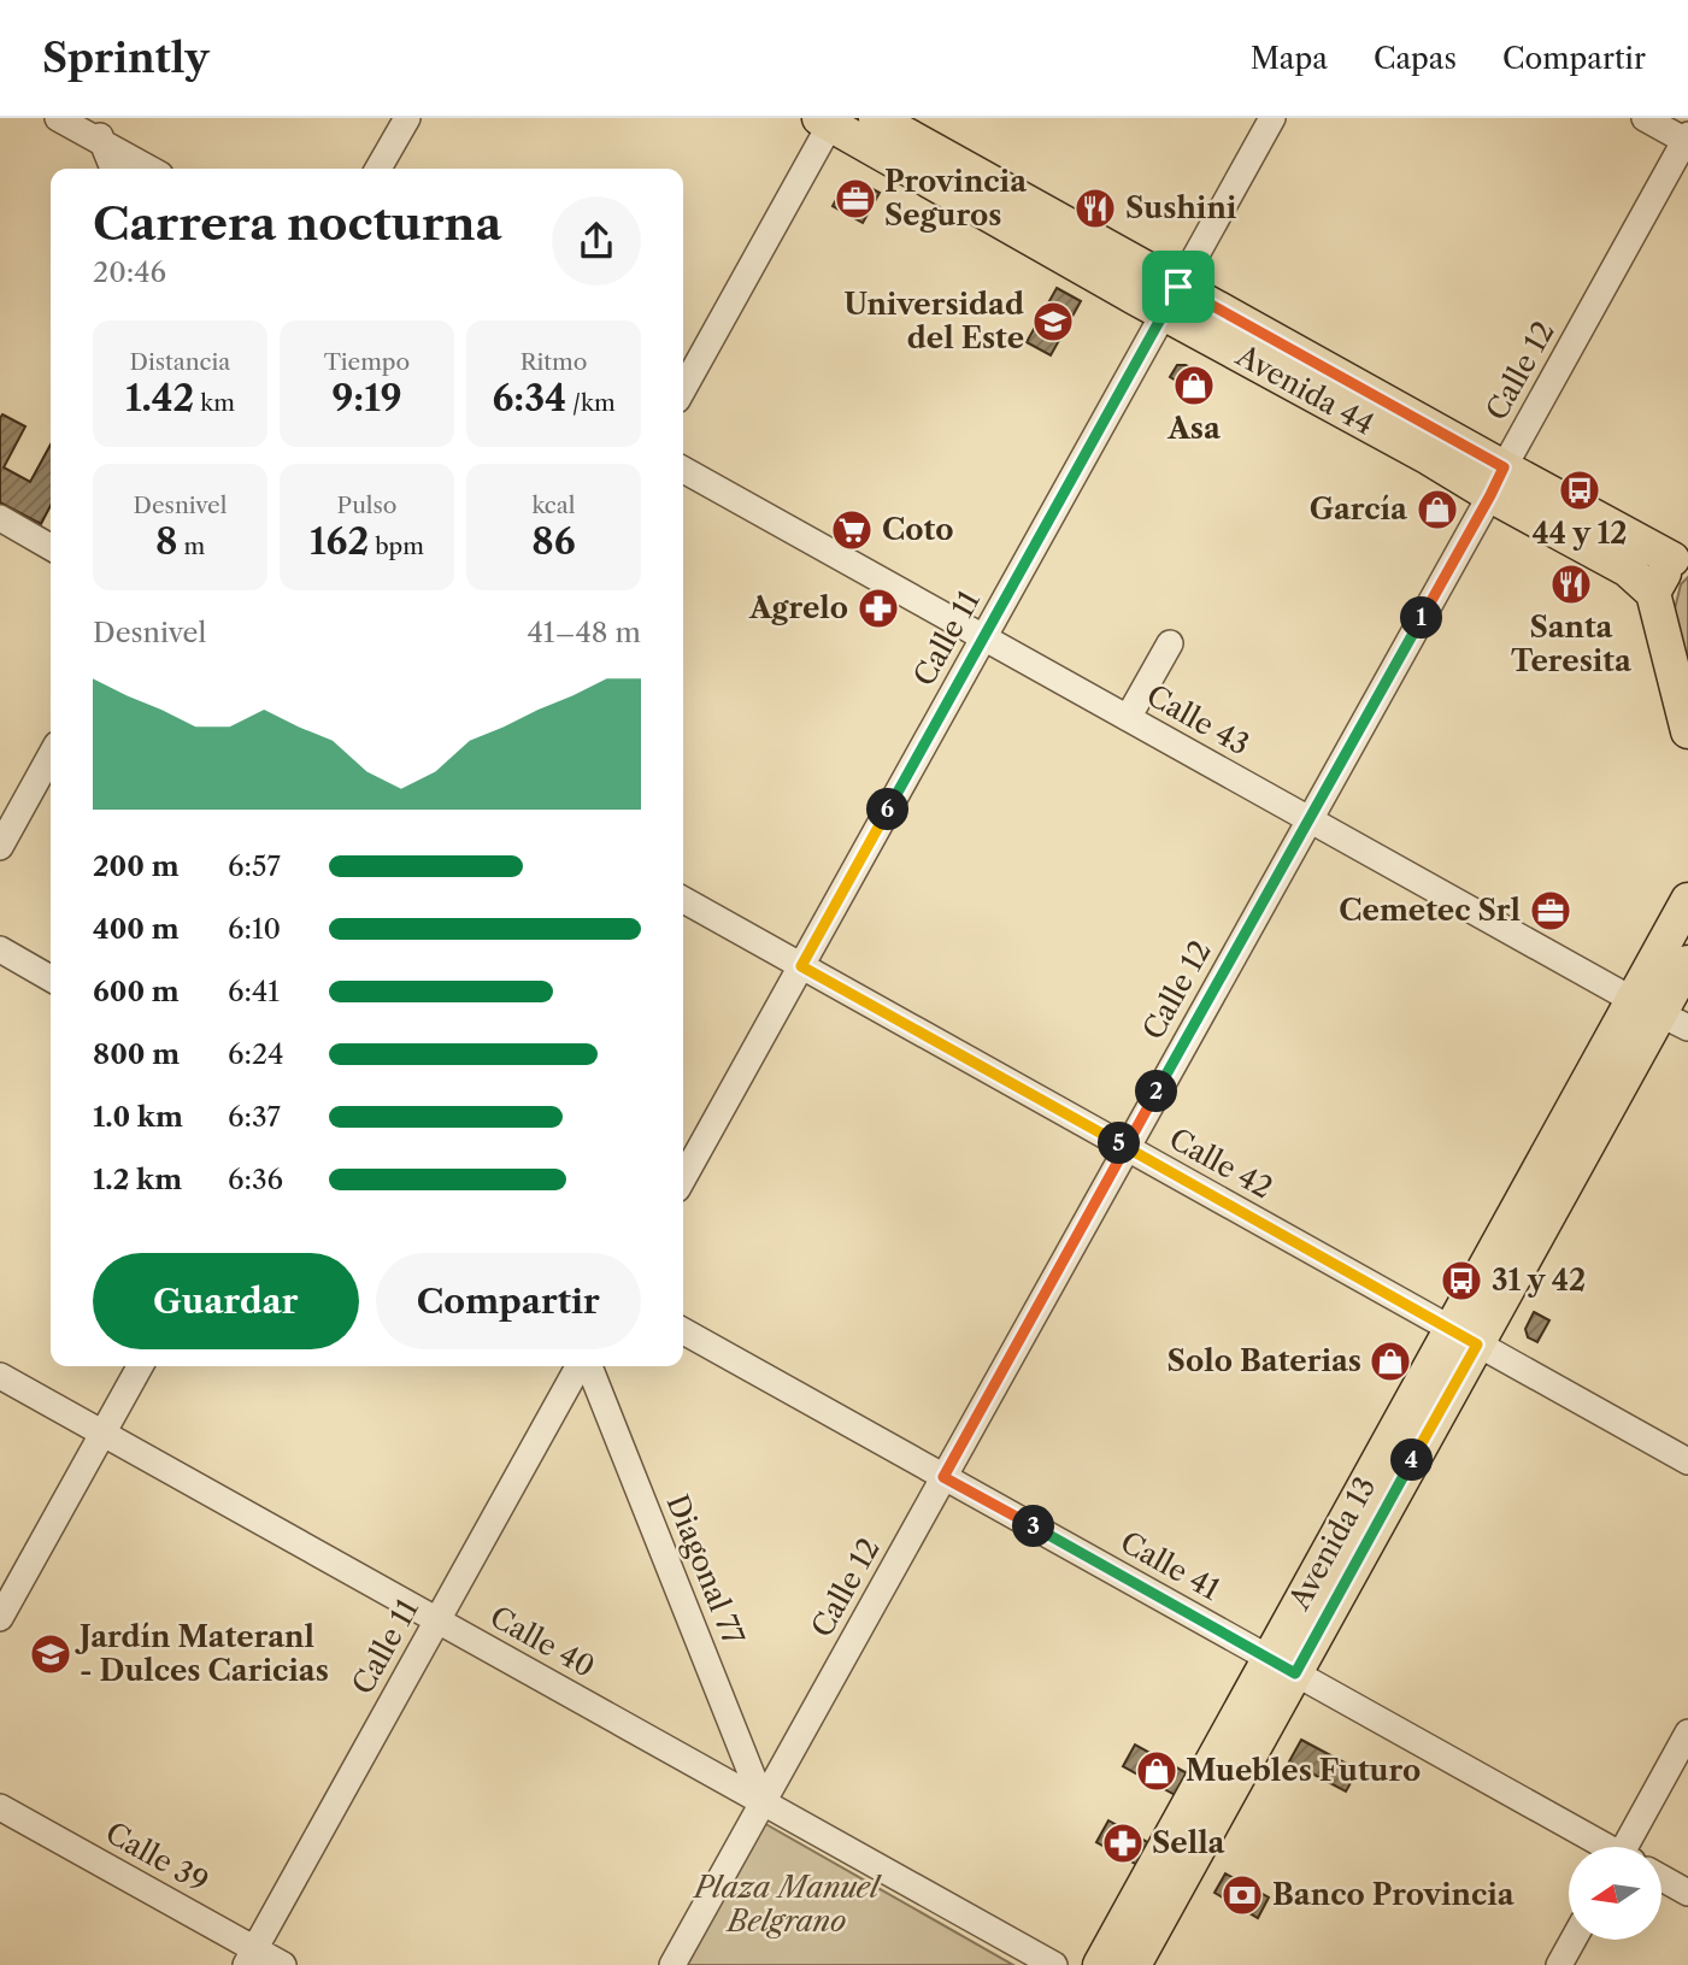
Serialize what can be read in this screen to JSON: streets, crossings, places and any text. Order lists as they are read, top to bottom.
{
  "streets": {
    "main road": ["Avenida 44", "Avenida 13"],
    "street": [
      "Calle 12",
      "Calle 11",
      "Calle 43",
      "Calle 42",
      "Calle 41",
      "Diagonal 77",
      "Calle 40",
      "Calle 39"
    ]
  },
  "crossings": [
    ["Calle 12", "Avenida 44"],
    ["Calle 12", "Calle 43"],
    ["Calle 12", "Calle 42"],
    ["Calle 12", "Calle 41"],
    ["Calle 12", "Diagonal 77"],
    ["Calle 12", "Calle 40"],
    ["Avenida 44", "Calle 11"],
    ["Calle 11", "Calle 43"],
    ["Calle 11", "Calle 42"],
    ["Calle 11", "Calle 40"],
    ["Calle 11", "Calle 39"],
    ["Calle 43", "Avenida 13"],
    ["Calle 42", "Avenida 13"],
    ["Avenida 13", "Calle 41"],
    ["Diagonal 77", "Calle 40"]
  ],
  "parks": ["Plaza Manuel Belgrano"],
  "places": {
    "office": ["Provincia Seguros", "Cemetec Srl"],
    "restaurant": ["Sushini", "Santa Teresita"],
    "school or university": ["Universidad del Este", "Jardín Materanl - Dulces Caricias"],
    "shop": [
      "Asa",
      "García",
      "Solo Baterias",
      "Muebles Futuro"
    ],
    "bus stop": ["44 y 12", "31 y 42"],
    "supermarket": ["Coto"],
    "pharmacy": ["Agrelo", "Sella"],
    "bank": ["Banco Provincia"]
  },
  "north": "left",
  "page": {
    "header": "Sprintly",
    "nav": ["Mapa", "Capas", "Compartir"],
    "heading": ["Carrera nocturna", "20:46"],
    "stats": [
      ["Distancia", "1.42 km"],
      ["Tiempo", "9:19"],
      ["Ritmo", "6:34 /km"],
      ["Desnivel", "8 m"],
      ["Pulso", "162 bpm"],
      ["kcal", "86"]
    ],
    "pins": [
      "1",
      "6",
      "2",
      "5",
      "4",
      "3"
    ],
    "chart": ["Desnivel", "41–48 m"],
    "list": [
      {
        "name": "200 m",
        "note": "6:57"
      },
      {
        "name": "400 m",
        "note": "6:10"
      },
      {
        "name": "600 m",
        "note": "6:41"
      },
      {
        "name": "800 m",
        "note": "6:24"
      },
      {
        "name": "1.0 km",
        "note": "6:37"
      },
      {
        "name": "1.2 km",
        "note": "6:36"
      }
    ],
    "buttons": ["Guardar", "Compartir"]
  }
}
